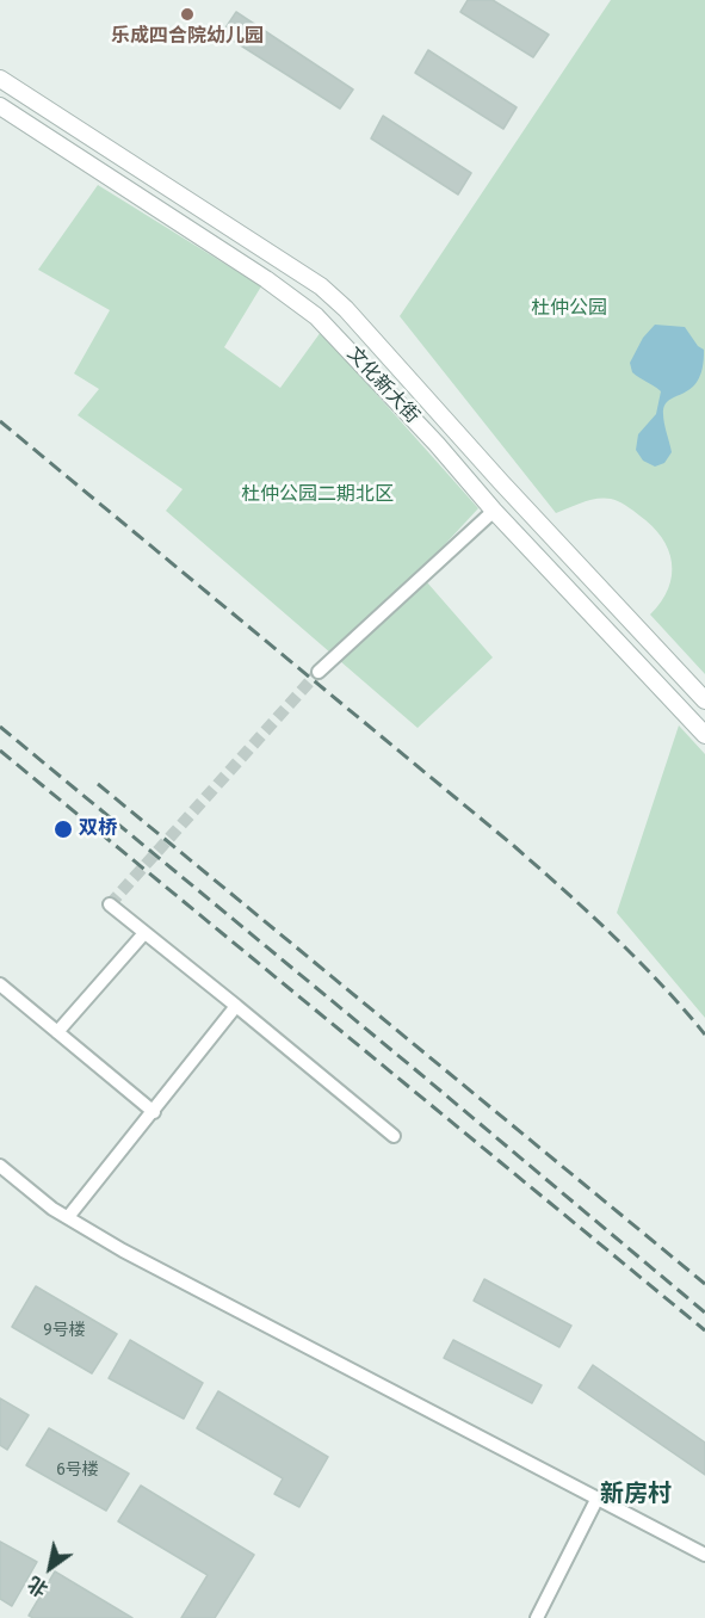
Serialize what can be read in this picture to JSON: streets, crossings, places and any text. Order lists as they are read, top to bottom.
{
  "streets": {
    "street": ["文化新大街"]
  },
  "districts": ["新房村"],
  "parks": ["杜仲公园", "杜仲公园二期北区"],
  "places": ["乐成四合院幼儿园", "双桥"],
  "house_numbers": ["9号楼", "6号楼"],
  "north": "bottom left"
}
